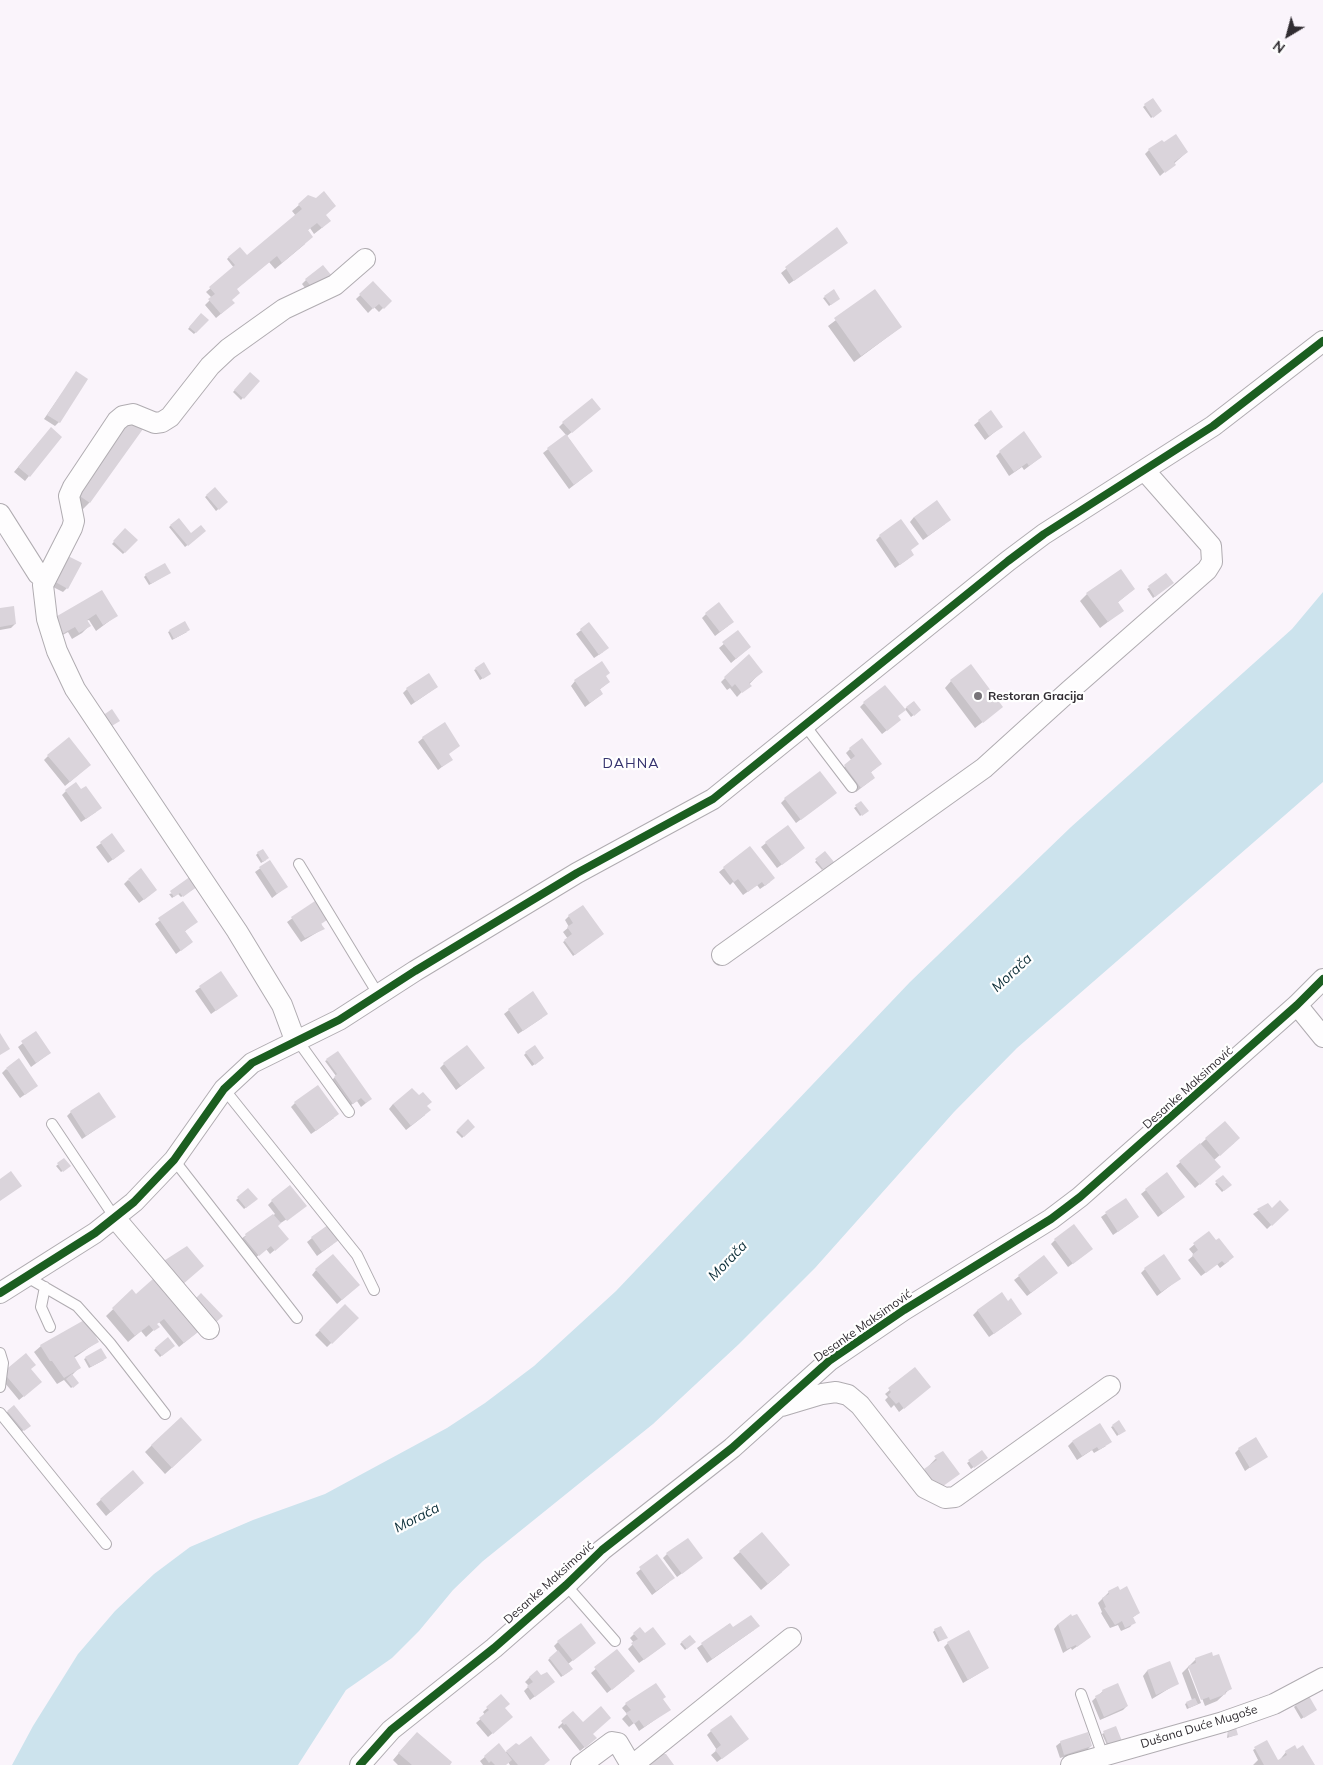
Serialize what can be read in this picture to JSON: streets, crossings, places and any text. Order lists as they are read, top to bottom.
{
  "streets": {
    "street": ["Desanke Maksimović", "Dušana Duće Mugoše"]
  },
  "districts": ["DAHNA"],
  "water": ["Morača"],
  "places": ["Restoran Gracija"],
  "north": "bottom left"
}
